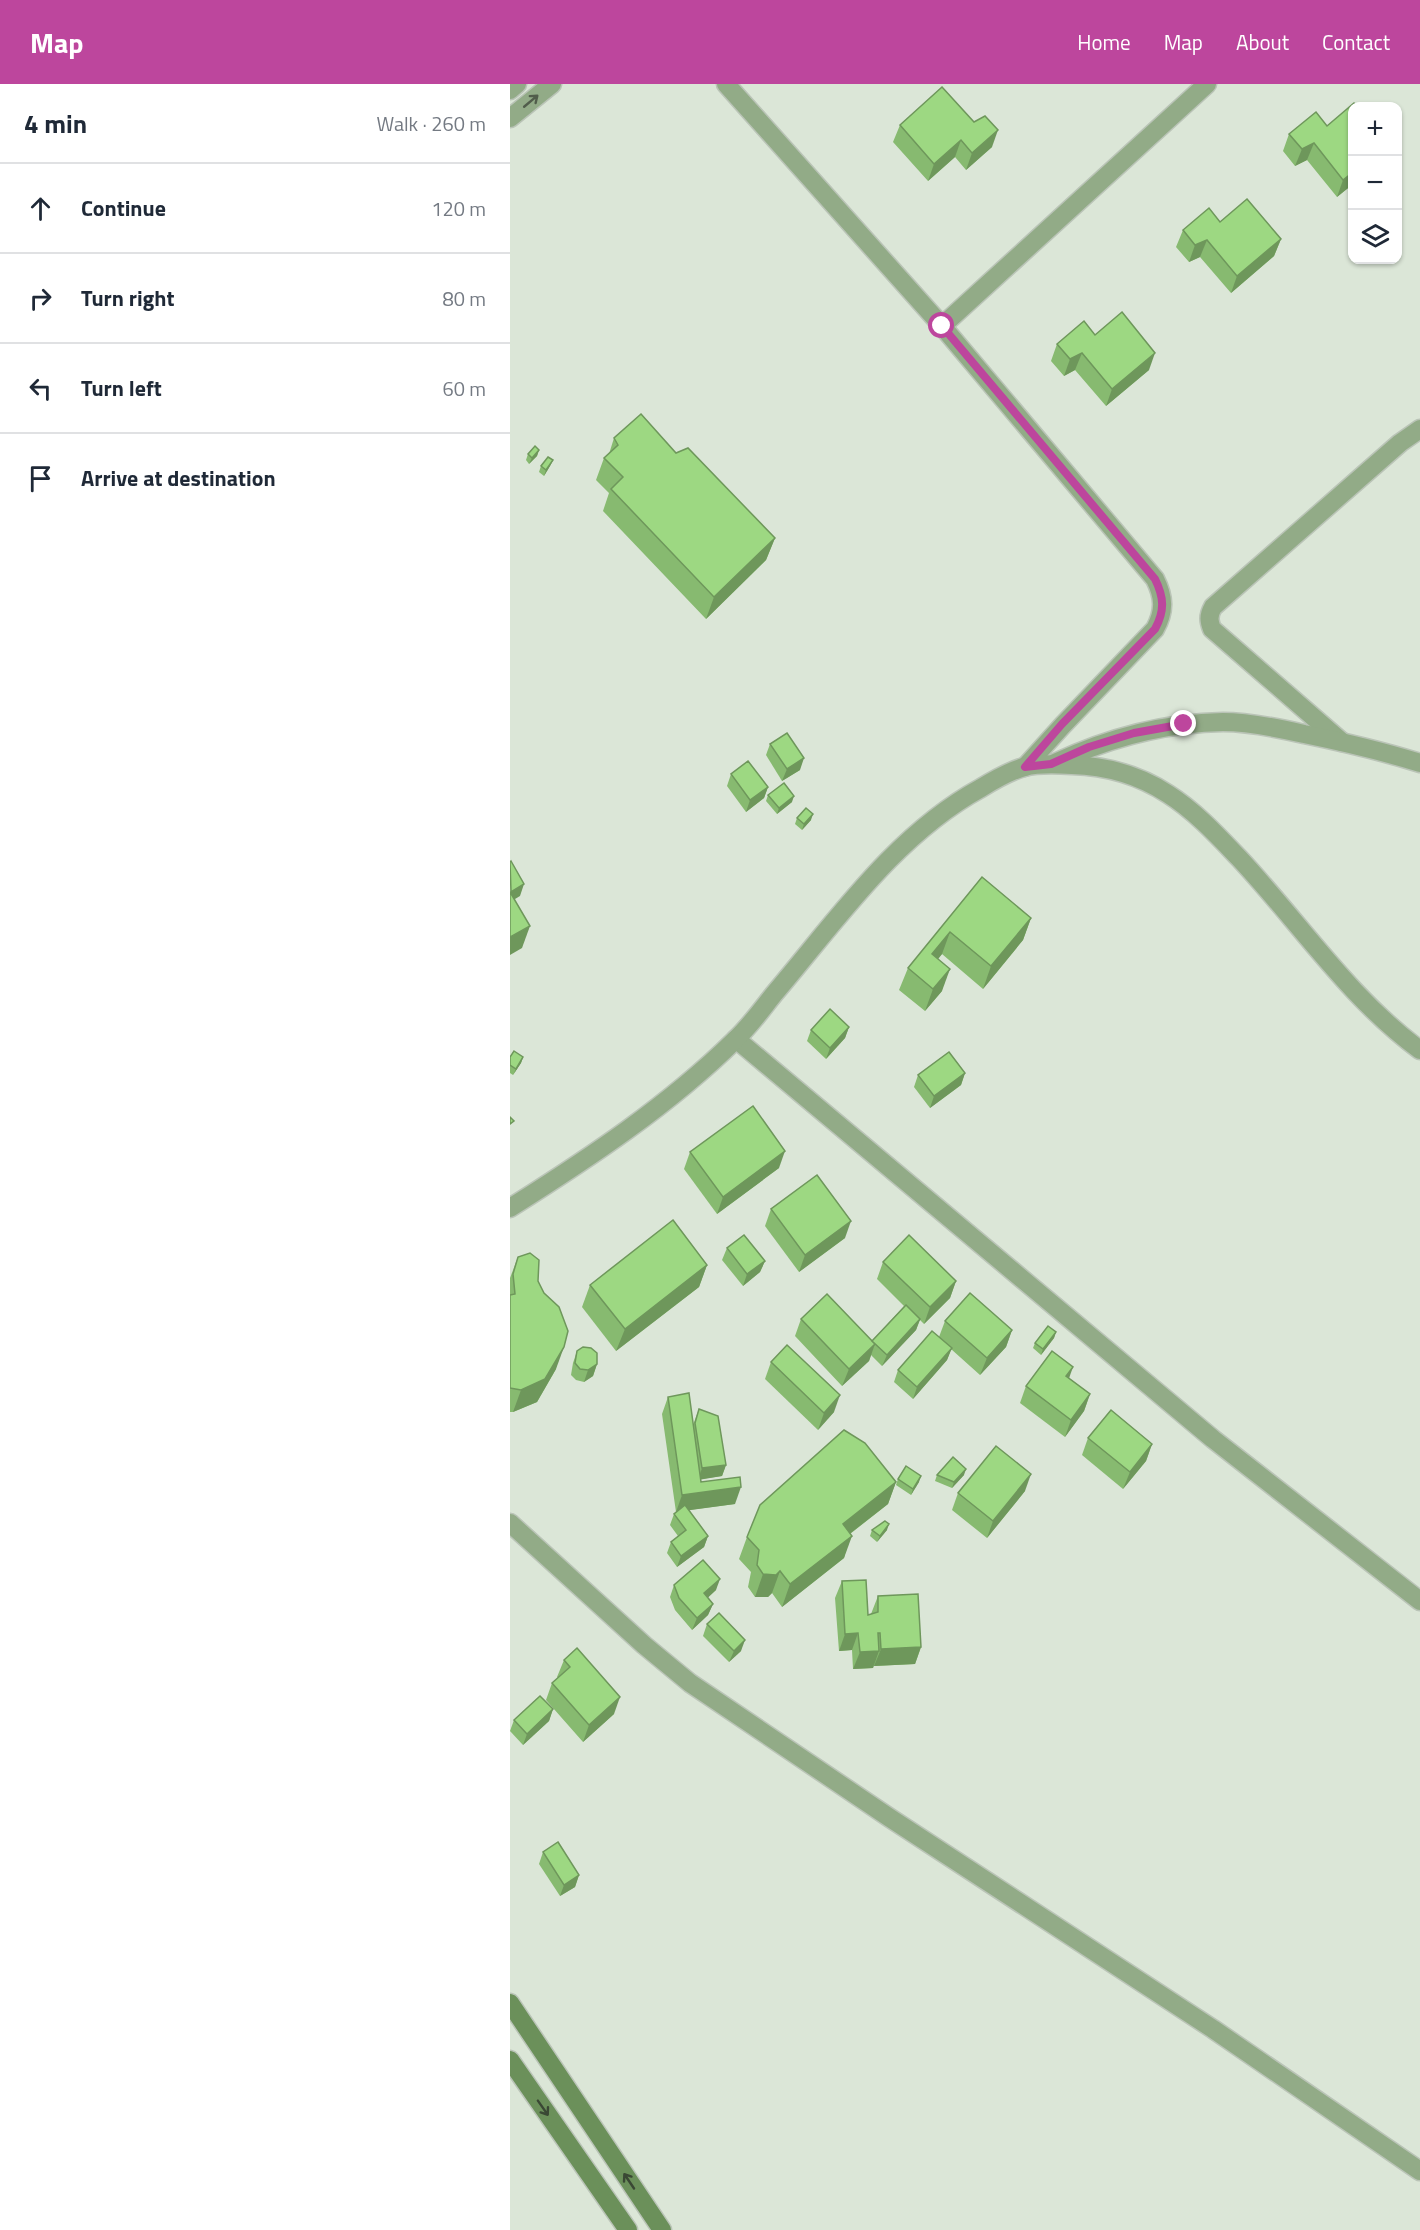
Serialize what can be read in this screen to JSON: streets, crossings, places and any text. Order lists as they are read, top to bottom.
{
  "page": {
    "header": "Map",
    "nav": [
      "Home",
      "Map",
      "About",
      "Contact"
    ],
    "heading": ["4 min", "Walk · 260 m"],
    "map_buttons": ["+", "−"],
    "list": [
      ["Continue", "120 m"],
      ["Turn right", "80 m"],
      ["Turn left", "60 m"],
      "Arrive at destination"
    ]
  }
}
